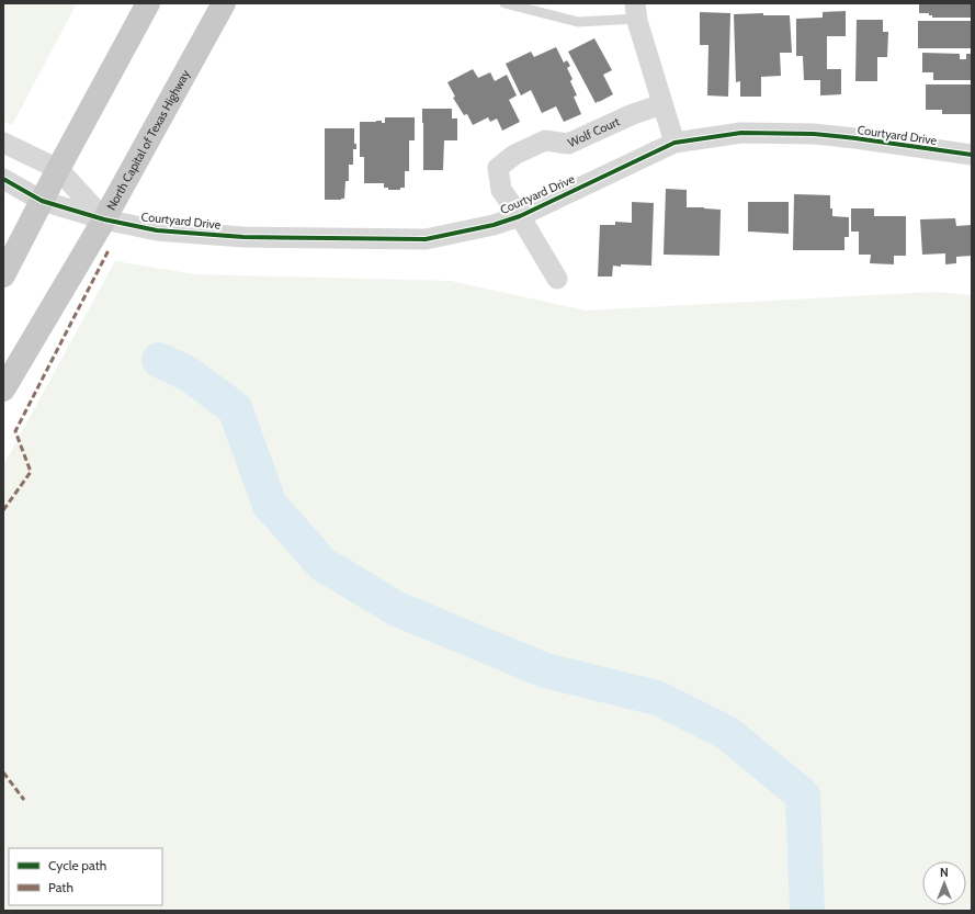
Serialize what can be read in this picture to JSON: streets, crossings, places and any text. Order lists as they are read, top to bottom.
{
  "streets": {
    "highway": ["North Capital of Texas Highway"],
    "street": ["Wolf Court", "Courtyard Drive"]
  },
  "crossings": [
    ["Wolf Court", "Courtyard Drive"],
    ["Courtyard Drive", "North Capital of Texas Highway"]
  ],
  "legend": ["Cycle path", "Path"],
  "north": "top"
}
